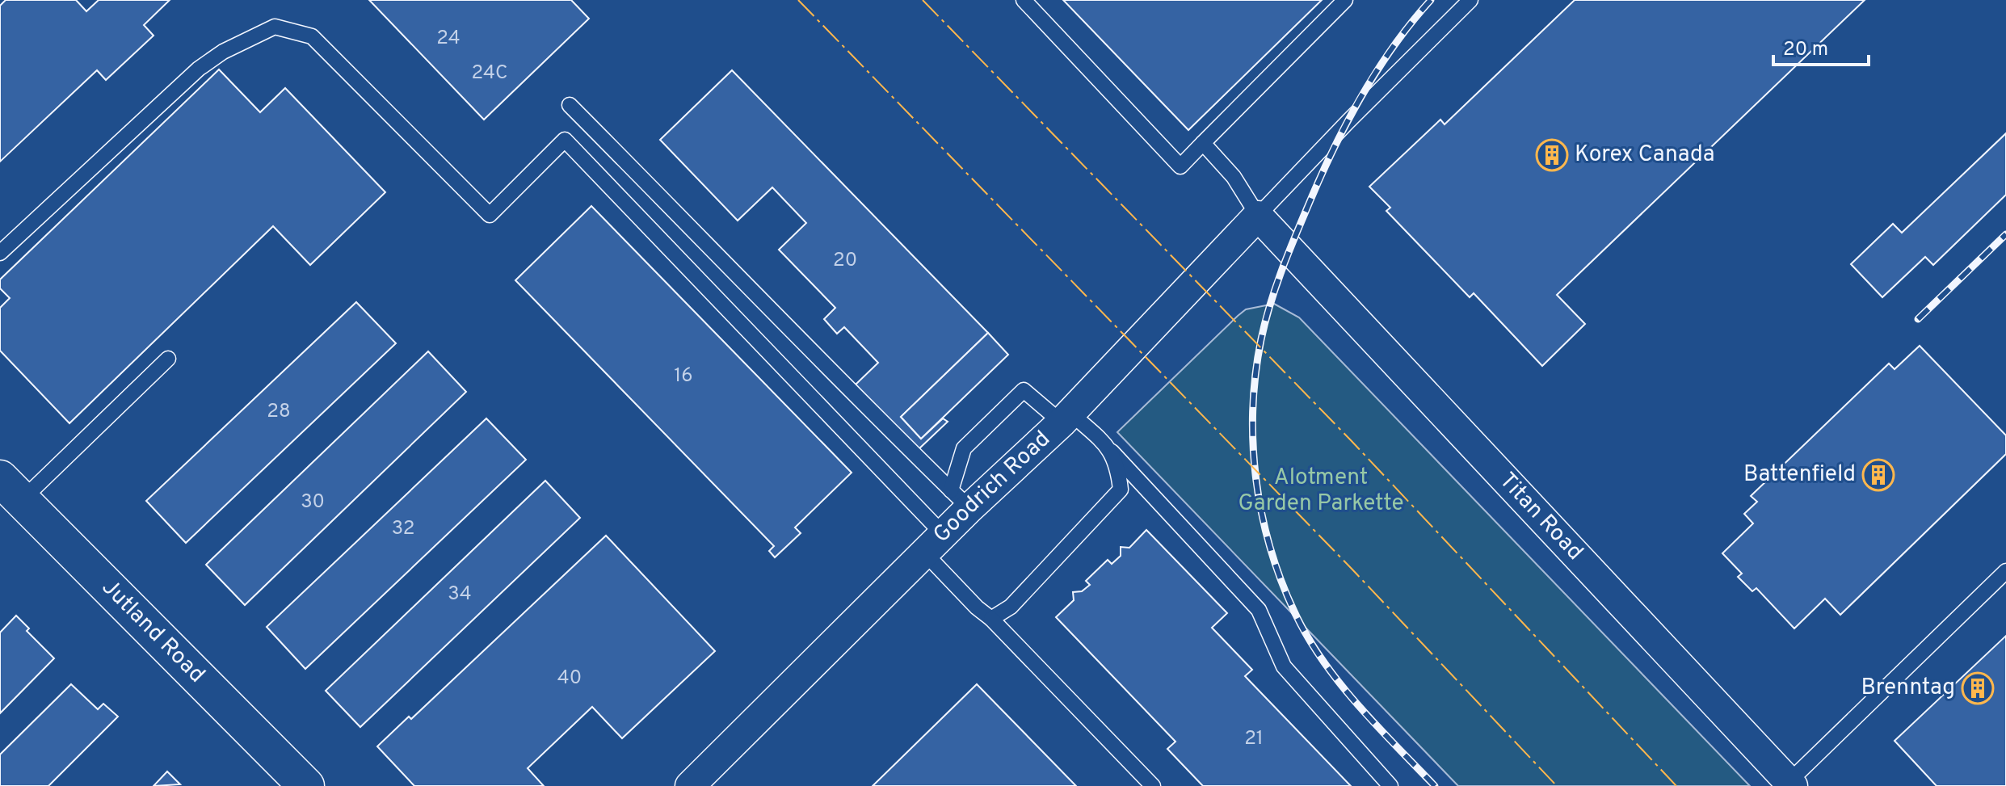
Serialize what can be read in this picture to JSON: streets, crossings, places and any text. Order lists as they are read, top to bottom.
{
  "streets": {
    "street": ["Goodrich Road", "Titan Road", "Jutland Road"]
  },
  "crossings": [
    ["Goodrich Road", "Titan Road"]
  ],
  "parks": ["Alotment Garden Parkette"],
  "places": {
    "building": ["Korex Canada", "Battenfield", "Brenntag"]
  },
  "house_numbers": [
    "24",
    "24C",
    "20",
    "16",
    "28",
    "30",
    "32",
    "34",
    "40",
    "21"
  ],
  "scale_bar": "20 m"
}
